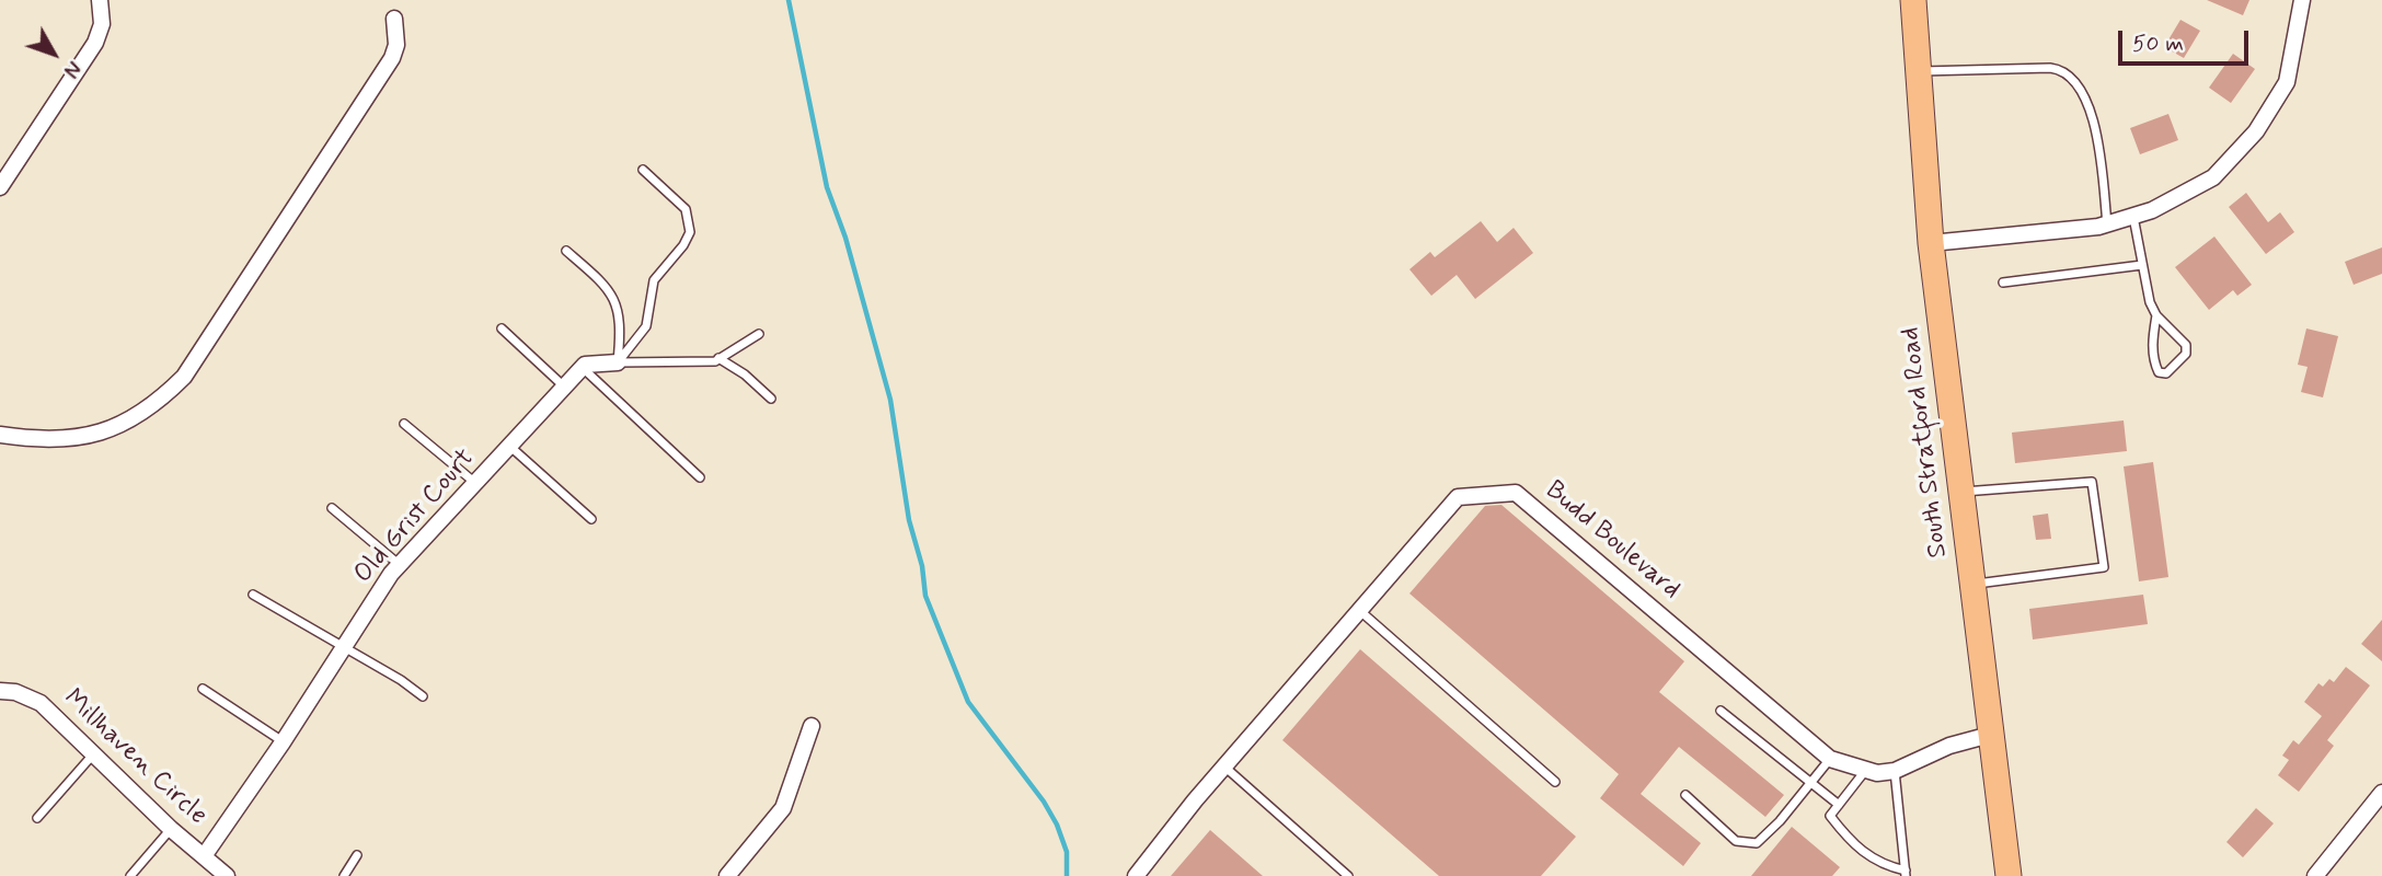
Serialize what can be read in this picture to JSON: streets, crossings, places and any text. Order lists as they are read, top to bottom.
{
  "streets": {
    "main road": ["South Stratford Road"],
    "street": ["Old Grist Court", "Budd Boulevard", "Millhaven Circle"]
  },
  "crossings": [
    ["South Stratford Road", "Budd Boulevard"],
    ["Old Grist Court", "Millhaven Circle"]
  ],
  "scale_bar": "50 m",
  "north": "bottom right"
}
